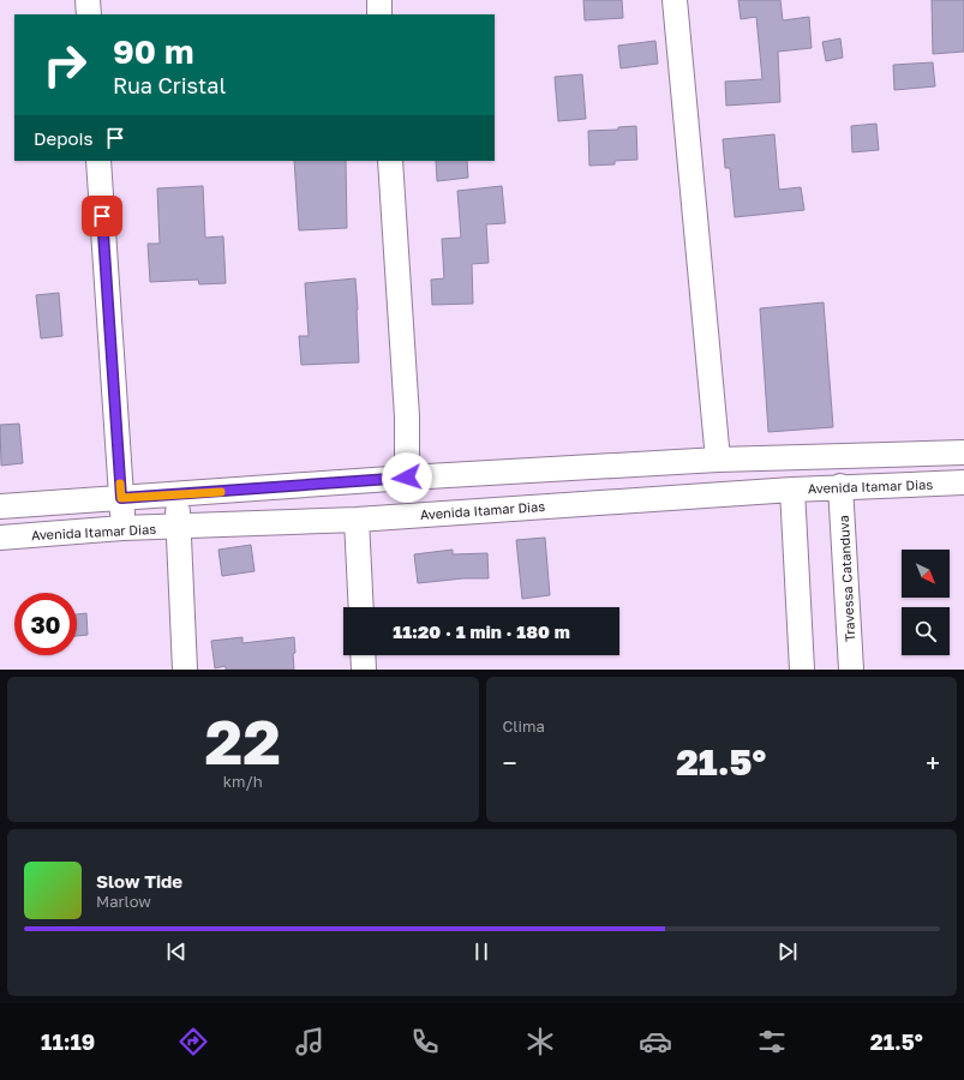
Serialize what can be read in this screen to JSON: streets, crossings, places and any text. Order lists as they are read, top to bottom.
{
  "streets": {
    "street": ["Avenida Itamar Dias", "Travessa Catanduva"]
  },
  "crossings": [
    ["Avenida Itamar Dias", "Travessa Catanduva"]
  ],
  "north": "bottom right",
  "page": {
    "turn": ["90 m", "Rua Cristal"],
    "then": "Depois",
    "limit": "30",
    "trip": "11:20 · 1 min · 180 m",
    "tile": [
      ["22", "km/h"],
      "Clima"
    ],
    "heat": ["−", "21.5°", "+"],
    "song": ["Slow Tide", "Marlow"],
    "tabs": ["11:19", "21.5°"]
  }
}
